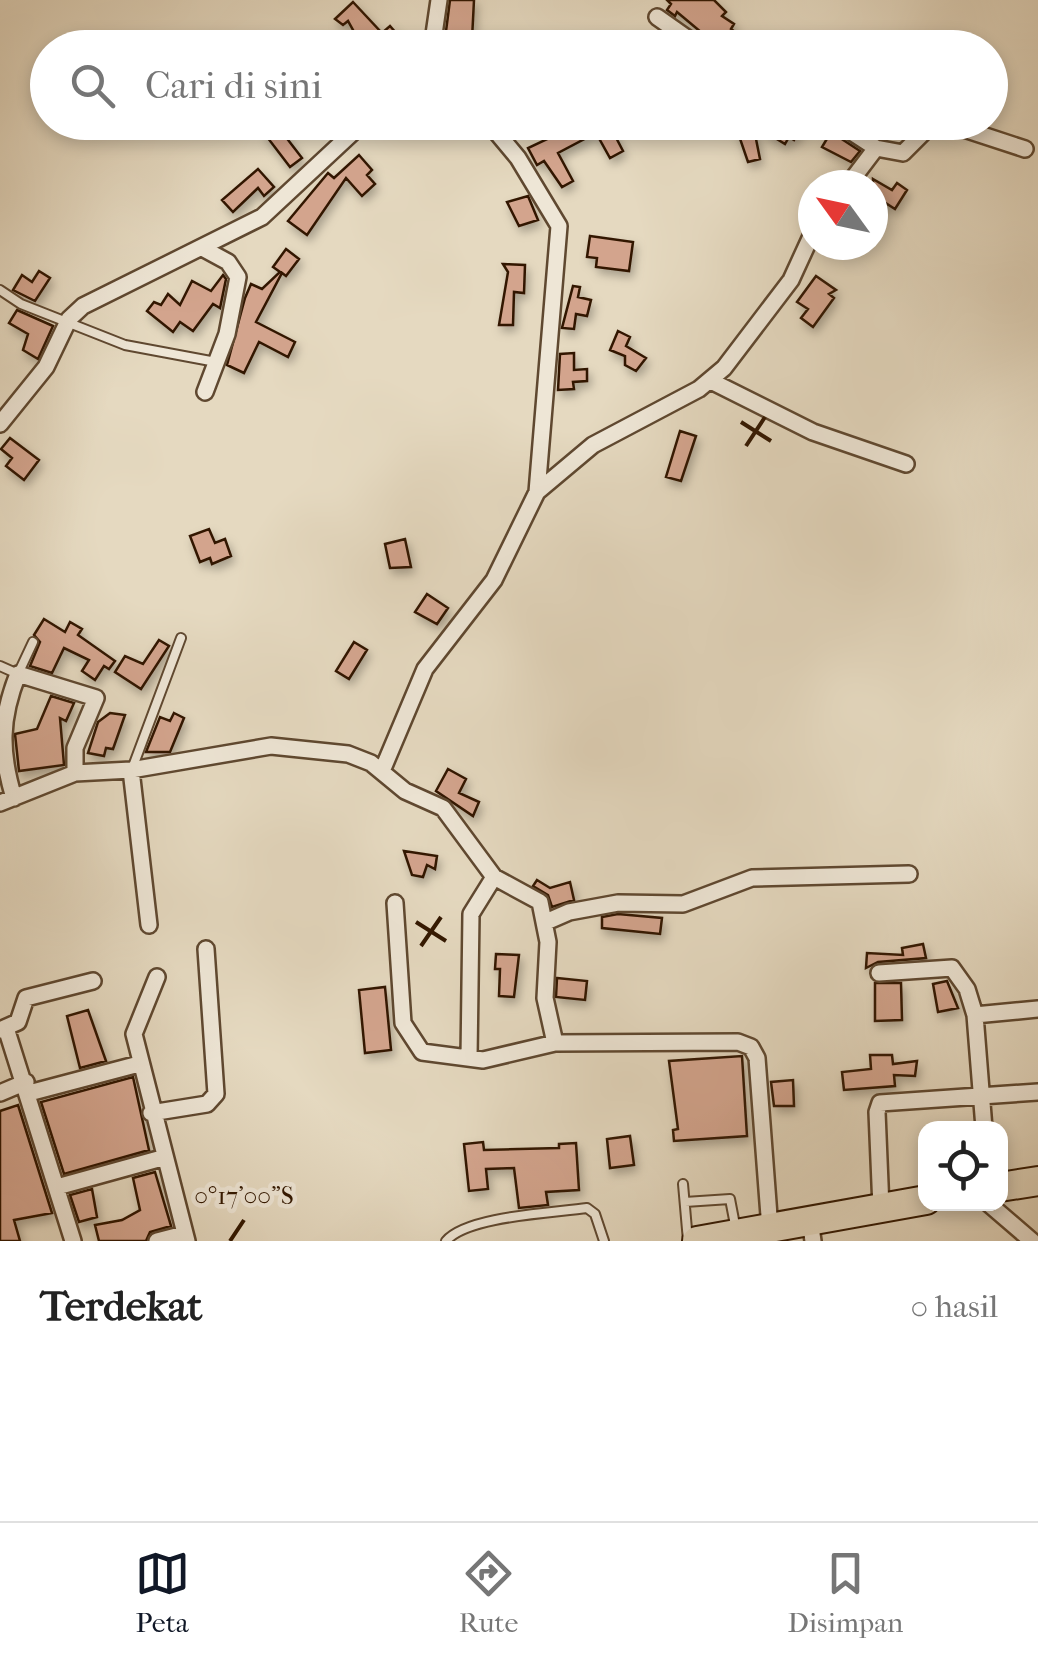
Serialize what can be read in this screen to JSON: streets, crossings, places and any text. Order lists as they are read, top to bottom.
{
  "north": "top left",
  "page": {
    "search": "Cari di sini",
    "heading": ["Terdekat", "0 hasil"],
    "nav": ["Peta", "Rute", "Disimpan"]
  },
  "coordinates": ["0°17'00\"S"]
}
